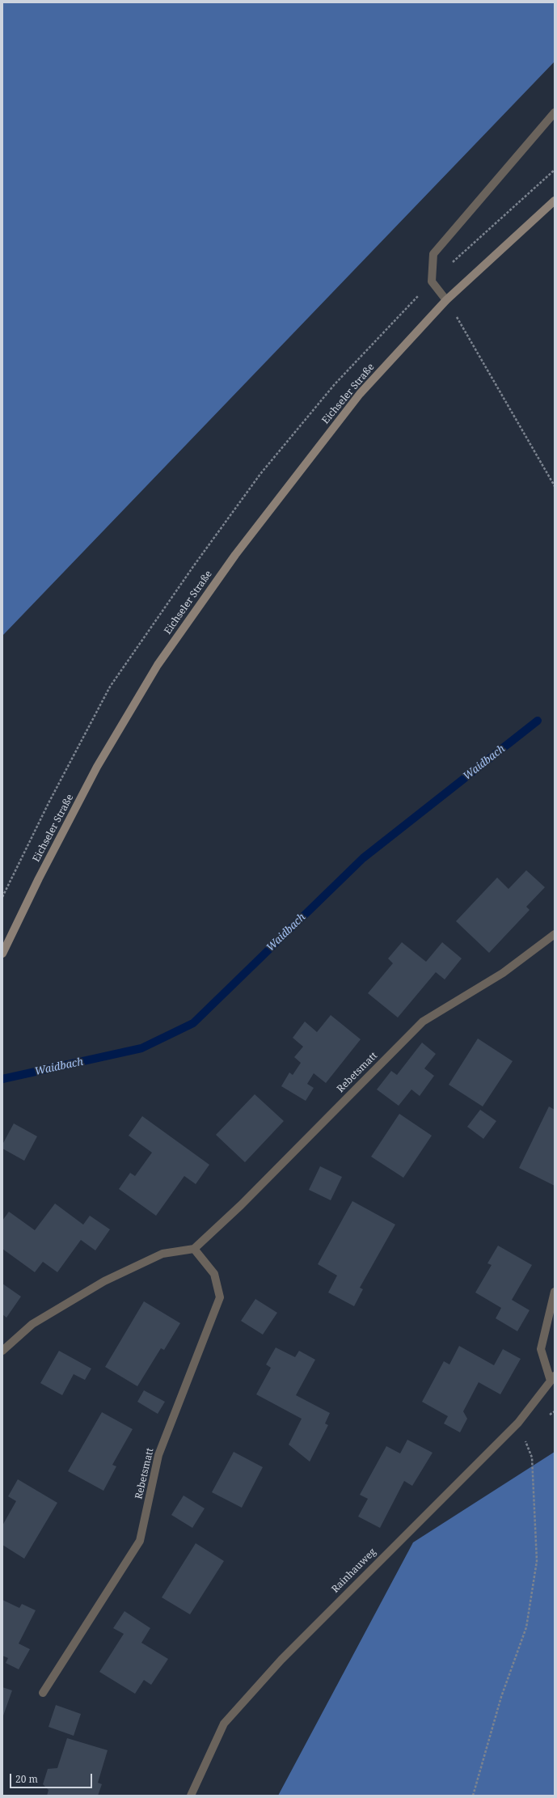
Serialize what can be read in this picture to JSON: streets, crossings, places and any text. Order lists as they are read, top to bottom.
{
  "streets": {
    "main road": ["Eichseler Straße"],
    "street": ["Rebetsmatt", "Rainhauweg"]
  },
  "water": ["Waidbach"],
  "scale_bar": "20 m"
}
